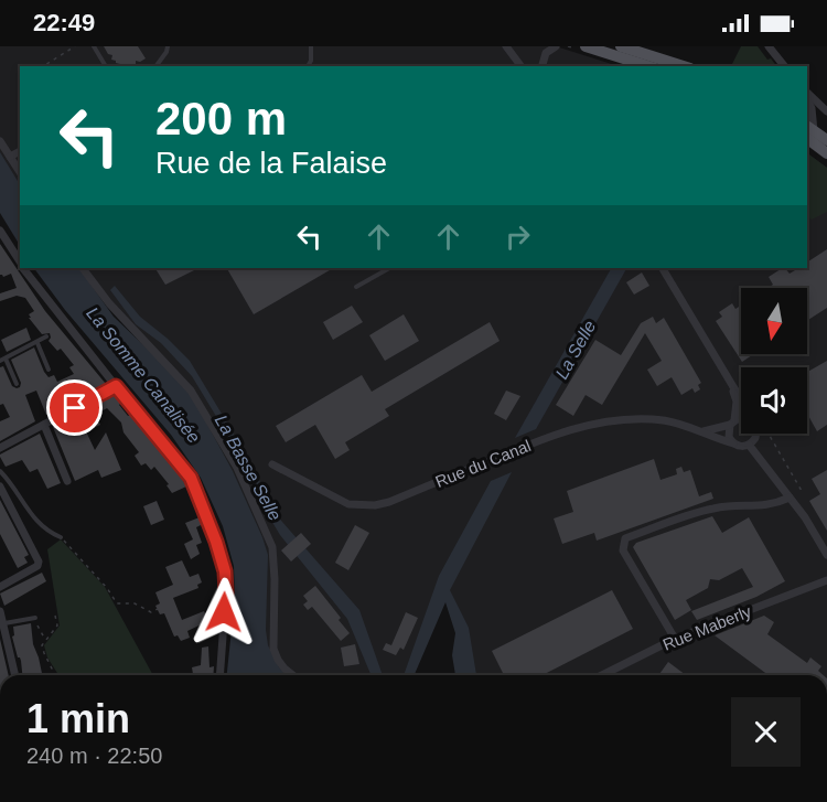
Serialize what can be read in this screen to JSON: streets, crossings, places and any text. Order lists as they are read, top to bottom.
{
  "streets": {
    "street": ["Rue du Canal", "Rue Maberly"]
  },
  "water": ["La Selle", "La Somme Canalisée", "La Basse Selle"],
  "north": "bottom",
  "page": {
    "status": "22:49",
    "turn": ["200 m", "Rue de la Falaise"],
    "heading": ["1 min", "240 m · 22:50"]
  }
}
